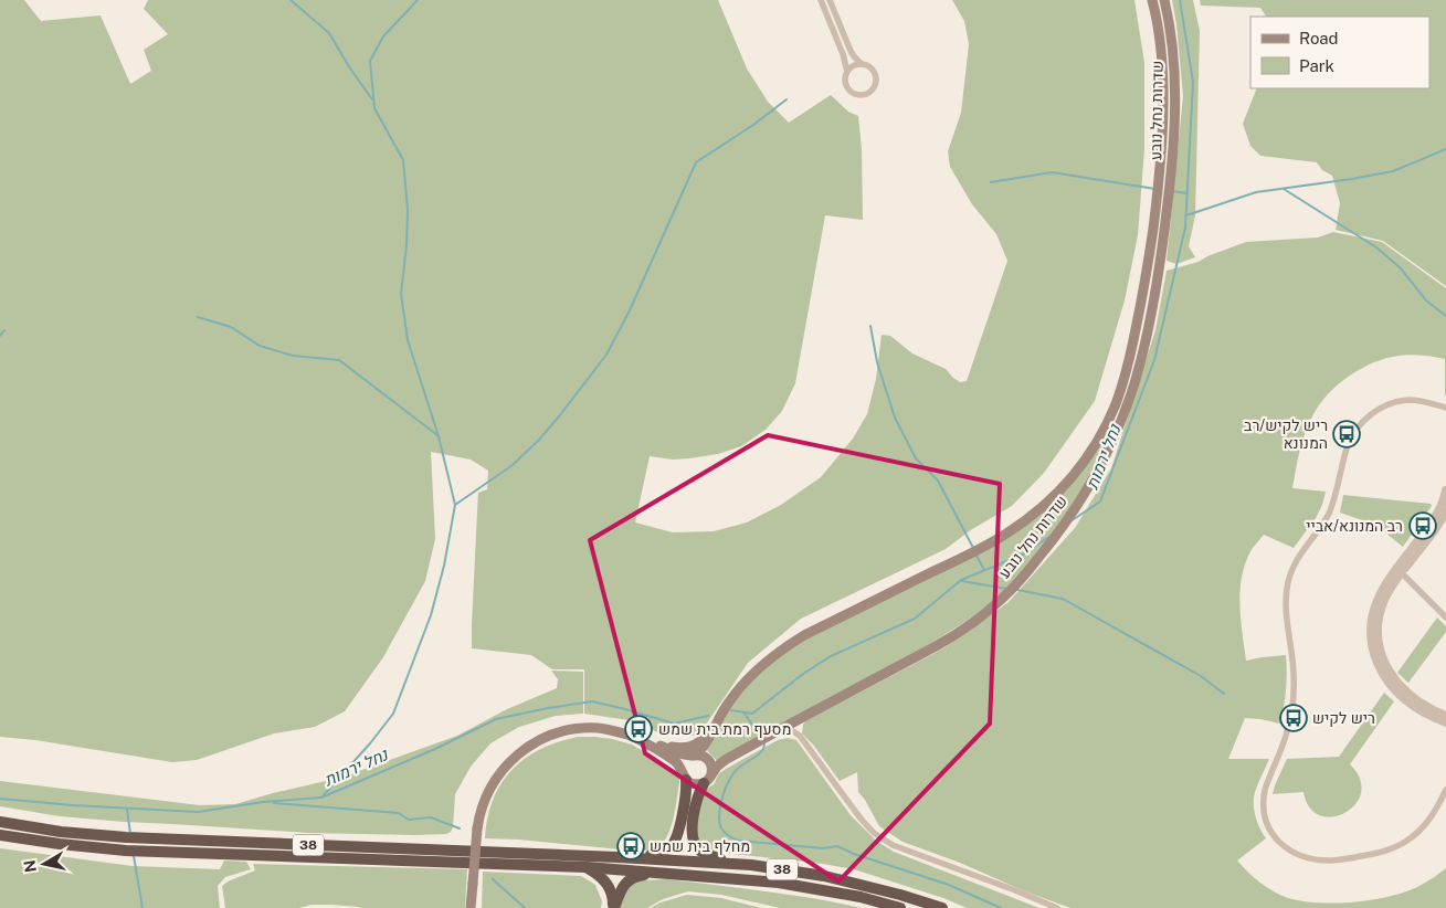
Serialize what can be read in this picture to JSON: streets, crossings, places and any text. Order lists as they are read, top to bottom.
{
  "streets": {
    "highway": ["38"],
    "main road": ["שדרות נחל נובע"]
  },
  "water": ["נחל ירמות"],
  "places": {
    "bus stop": [
      "ריש לקיש/רב המנונא",
      "רב המנונא/אביי",
      "ריש לקיש",
      "מסעף רמת בית שמש",
      "מחלף בית שמש"
    ]
  },
  "legend": ["Road", "Park"],
  "north": "left"
}
